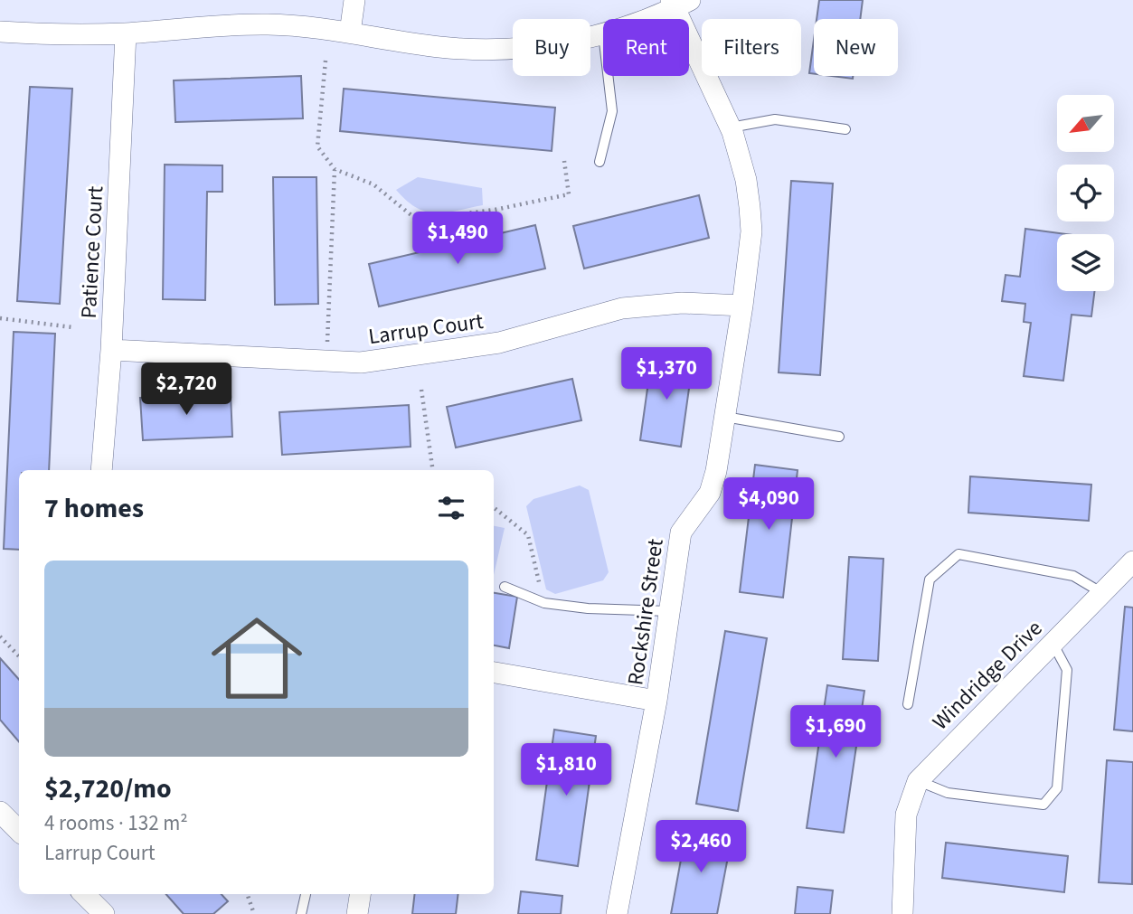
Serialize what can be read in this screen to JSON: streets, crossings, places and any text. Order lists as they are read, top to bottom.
{
  "streets": {
    "street": [
      "Patience Court",
      "Larrup Court",
      "Rockshire Street",
      "Windridge Drive"
    ]
  },
  "crossings": [
    ["Patience Court", "Larrup Court"],
    ["Larrup Court", "Rockshire Street"]
  ],
  "north": "bottom left",
  "page": {
    "chip": [
      "Buy",
      "Rent",
      "Filters",
      "New"
    ],
    "price": [
      "$1,490",
      "$1,370",
      "$2,720",
      "$4,090",
      "$1,690",
      "$1,810",
      "$2,460"
    ],
    "heading": "7 homes",
    "list": [
      {
        "name": "$2,720/mo",
        "note": "4 rooms · 132 m² · Larrup Court"
      }
    ]
  }
}
